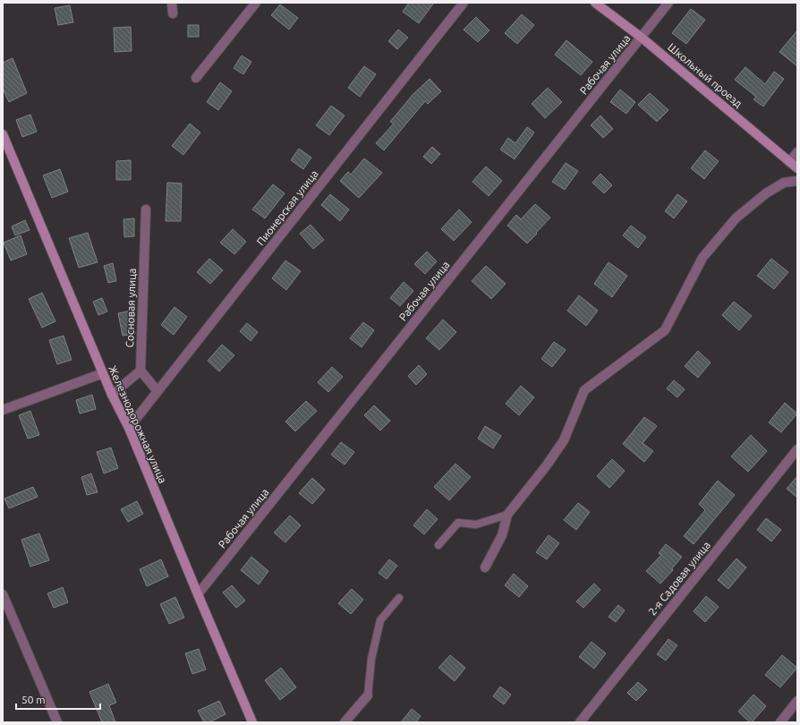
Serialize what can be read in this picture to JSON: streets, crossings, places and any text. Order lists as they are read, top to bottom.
{
  "streets": {
    "street": [
      "Рабочая улица",
      "Школьный проезд",
      "Пионерская улица",
      "Сосновая улица",
      "Железнодорожная улица",
      "2-я Садовая улица"
    ]
  },
  "crossings": [
    ["Рабочая улица", "Школьный проезд"],
    ["Рабочая улица", "Железнодорожная улица"],
    ["Пионерская улица", "Железнодорожная улица"]
  ],
  "scale_bar": "50 m"
}
